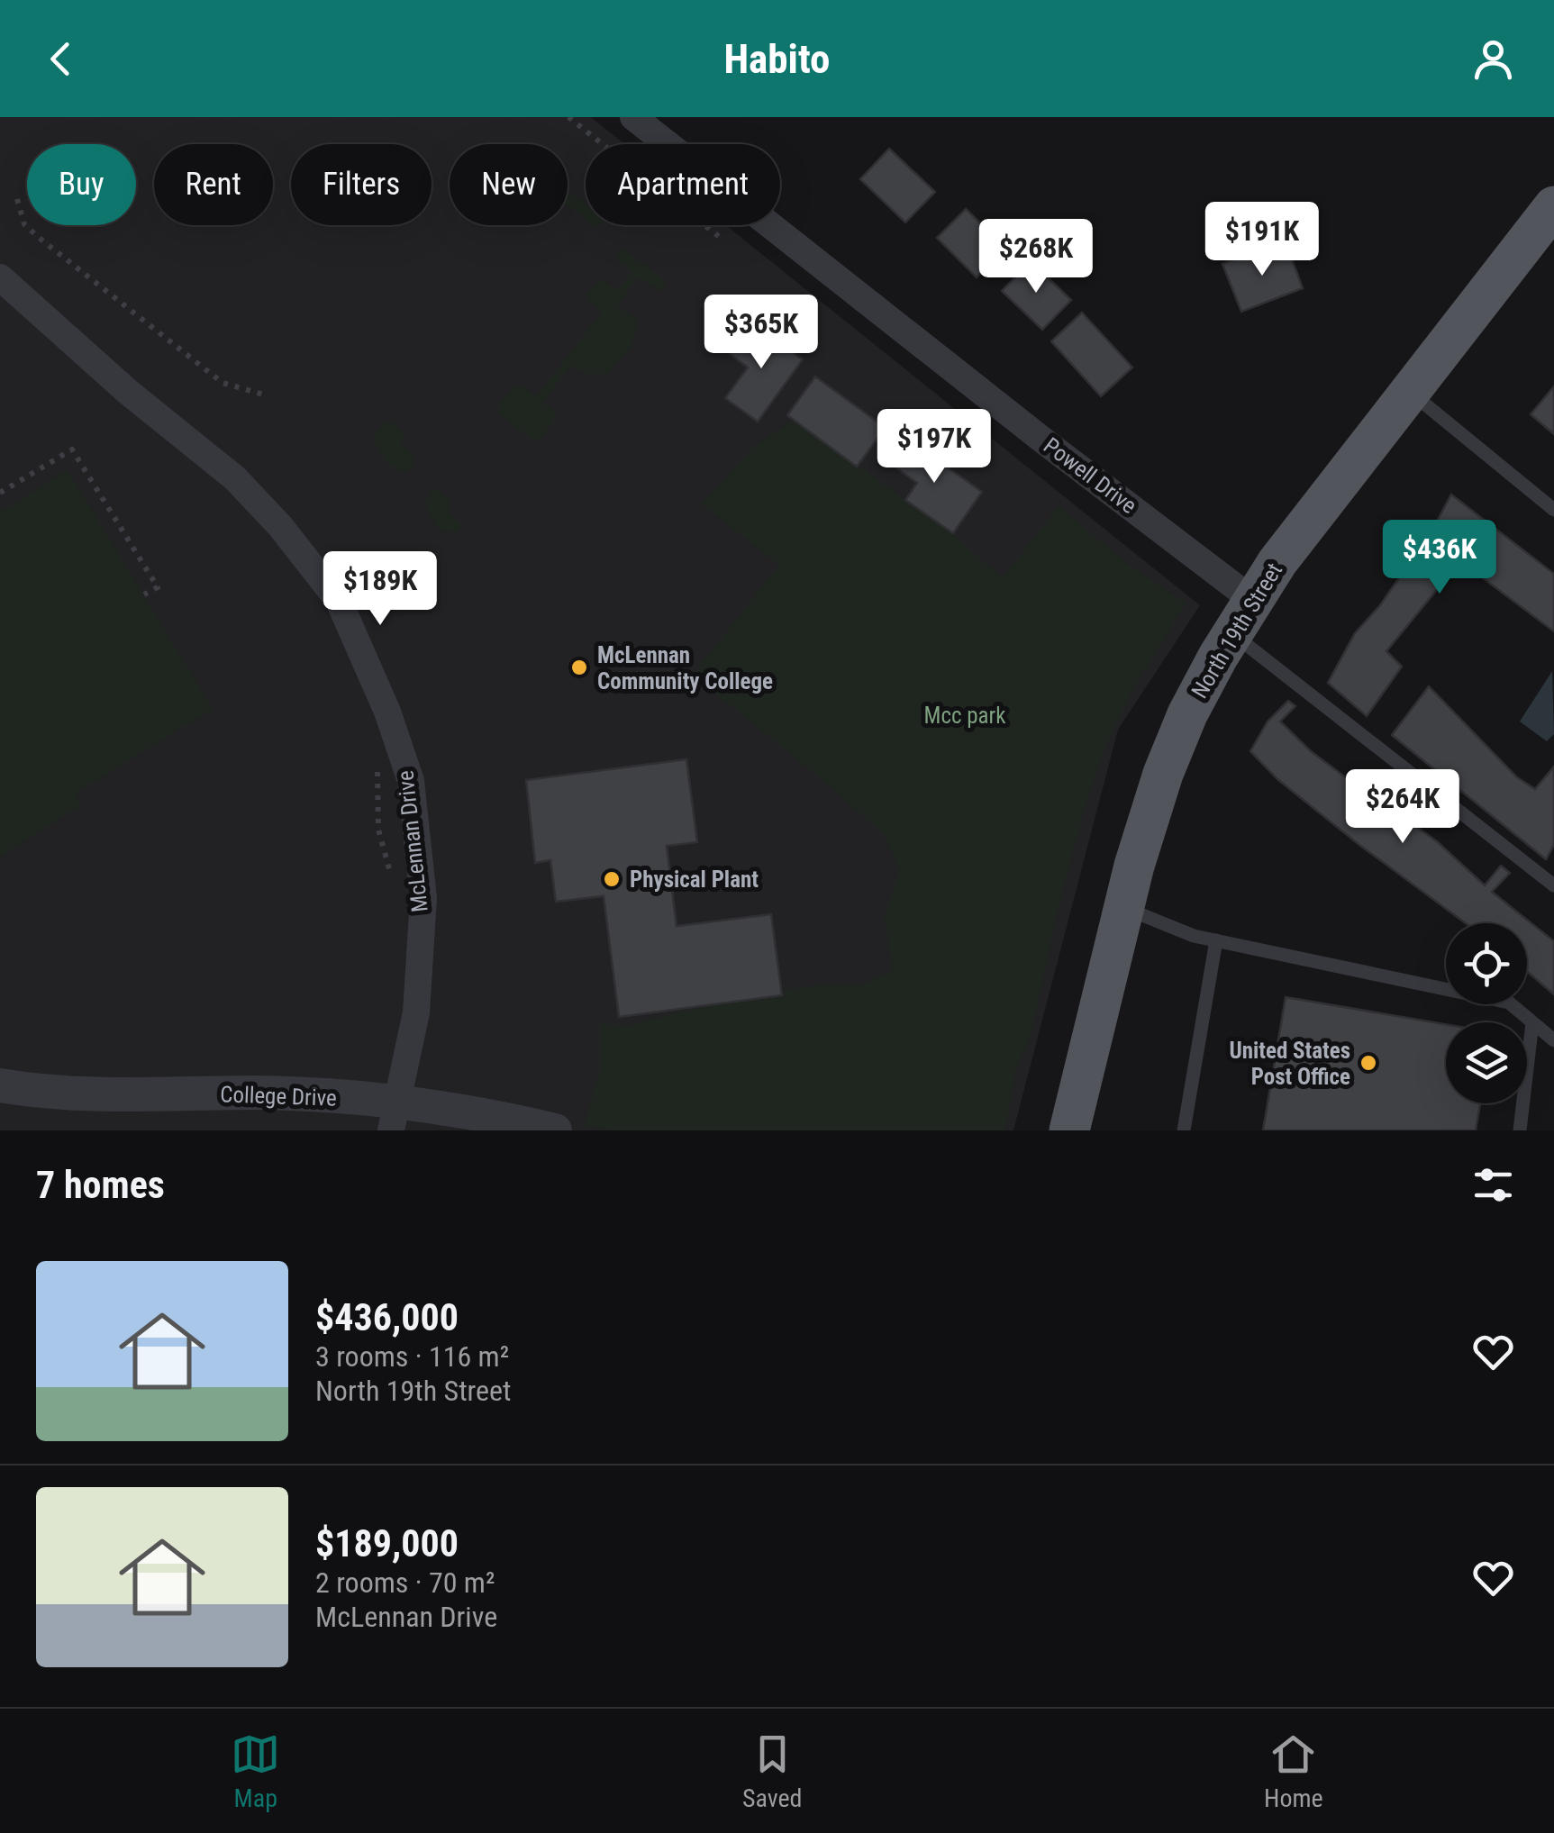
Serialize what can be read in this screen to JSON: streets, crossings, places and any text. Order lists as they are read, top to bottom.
{
  "streets": {
    "main road": ["North 19th Street"],
    "street": ["Powell Drive", "McLennan Drive", "College Drive"]
  },
  "crossings": [
    ["Powell Drive", "North 19th Street"],
    ["McLennan Drive", "College Drive"]
  ],
  "parks": ["Mcc park"],
  "places": ["McLennan Community College", "Physical Plant", "United States Post Office"],
  "page": {
    "header": "Habito",
    "chip": [
      "Buy",
      "Rent",
      "Filters",
      "New",
      "Apartment"
    ],
    "price": [
      "$191K",
      "$268K",
      "$365K",
      "$197K",
      "$436K",
      "$189K",
      "$264K"
    ],
    "heading": "7 homes",
    "list": [
      {
        "name": "$436,000",
        "note": "3 rooms · 116 m² · North 19th Street"
      },
      {
        "name": "$189,000",
        "note": "2 rooms · 70 m² · McLennan Drive"
      }
    ],
    "tabs": ["Map", "Saved", "Home"]
  }
}
